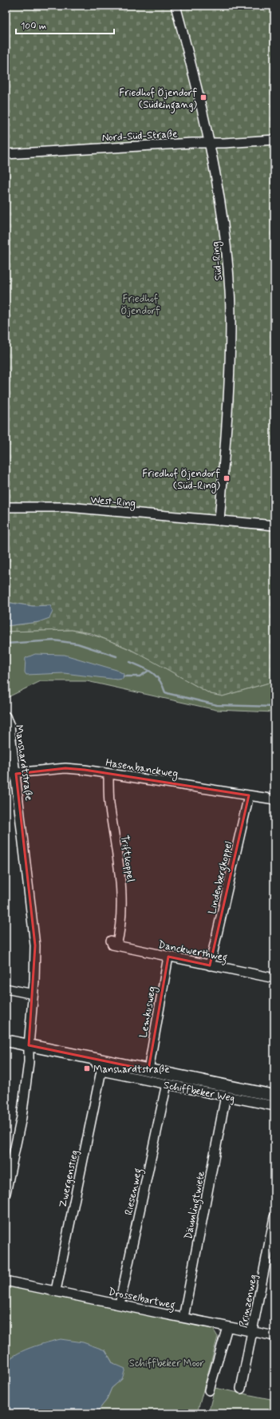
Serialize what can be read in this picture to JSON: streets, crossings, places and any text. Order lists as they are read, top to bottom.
{
  "streets": {
    "main road": ["Schiffbeker Weg"],
    "street": [
      "Nord-Süd-Straße",
      "Süd-Ring",
      "West-Ring",
      "Manshardtstraße",
      "Hasenbanckweg",
      "Triftkoppel",
      "Lindenbergkoppel",
      "Danckwerthweg",
      "Lemkusweg",
      "Zwergenstieg",
      "Riesenweg",
      "Däumlingtwiete",
      "Drosselbartweg",
      "Prinzenweg"
    ]
  },
  "crossings": [
    ["Nord-Süd-Straße", "Süd-Ring"],
    ["Süd-Ring", "West-Ring"],
    ["Manshardtstraße", "Hasenbanckweg"],
    ["Manshardtstraße", "Schiffbeker Weg"],
    ["Hasenbanckweg", "Triftkoppel"],
    ["Hasenbanckweg", "Lindenbergkoppel"],
    ["Triftkoppel", "Danckwerthweg"],
    ["Lindenbergkoppel", "Danckwerthweg"],
    ["Danckwerthweg", "Lemkusweg"],
    ["Lemkusweg", "Schiffbeker Weg"],
    ["Schiffbeker Weg", "Zwergenstieg"],
    ["Schiffbeker Weg", "Riesenweg"],
    ["Schiffbeker Weg", "Däumlingtwiete"],
    ["Zwergenstieg", "Drosselbartweg"],
    ["Riesenweg", "Drosselbartweg"],
    ["Däumlingtwiete", "Drosselbartweg"],
    ["Drosselbartweg", "Prinzenweg"]
  ],
  "parks": ["Friedhof Öjendorf", "Schiffbeker Moor"],
  "places": {
    "transit": ["Friedhof Öjendorf (Südeingang)", "Friedhof Öjendorf (Süd-Ring)", "Manshardtstraße"]
  },
  "scale_bar": "100 m"
}
